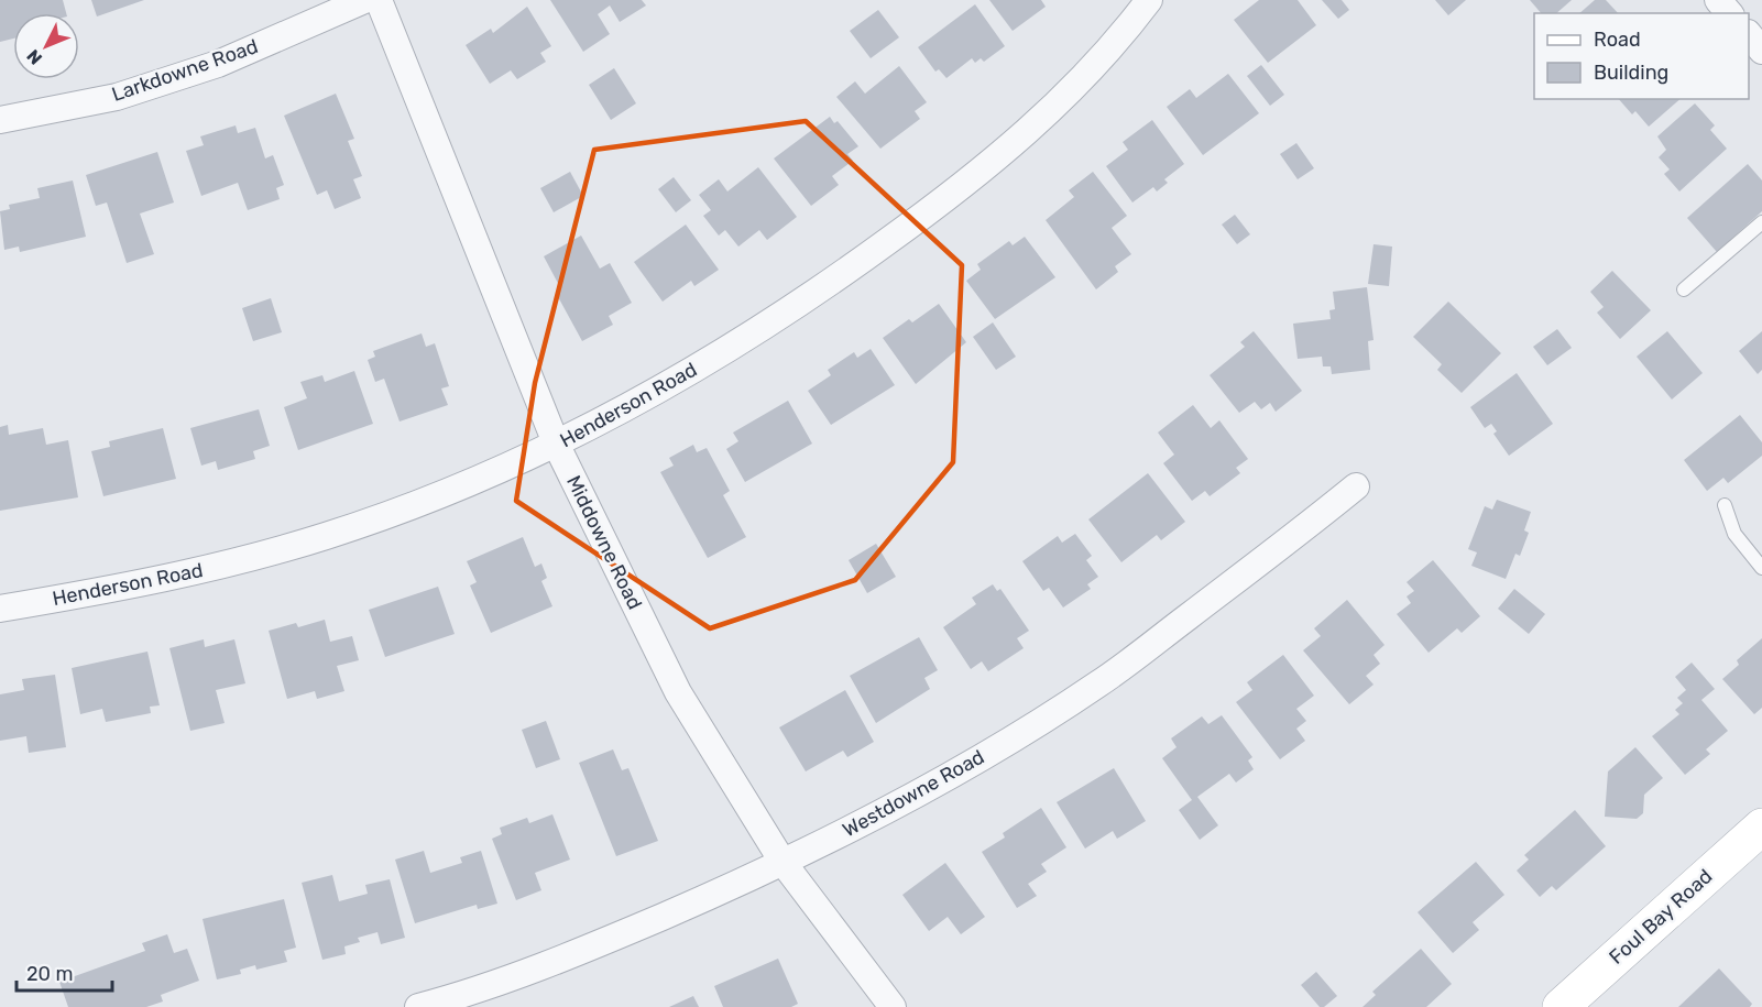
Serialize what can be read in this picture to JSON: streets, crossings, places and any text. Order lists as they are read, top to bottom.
{
  "streets": {
    "main road": ["Foul Bay Road"],
    "street": [
      "Larkdowne Road",
      "Henderson Road",
      "Middowne Road",
      "Westdowne Road"
    ]
  },
  "crossings": [
    ["Henderson Road", "Middowne Road"],
    ["Middowne Road", "Westdowne Road"]
  ],
  "legend": ["Road", "Building"],
  "scale_bar": "20 m",
  "north": "bottom left"
}
